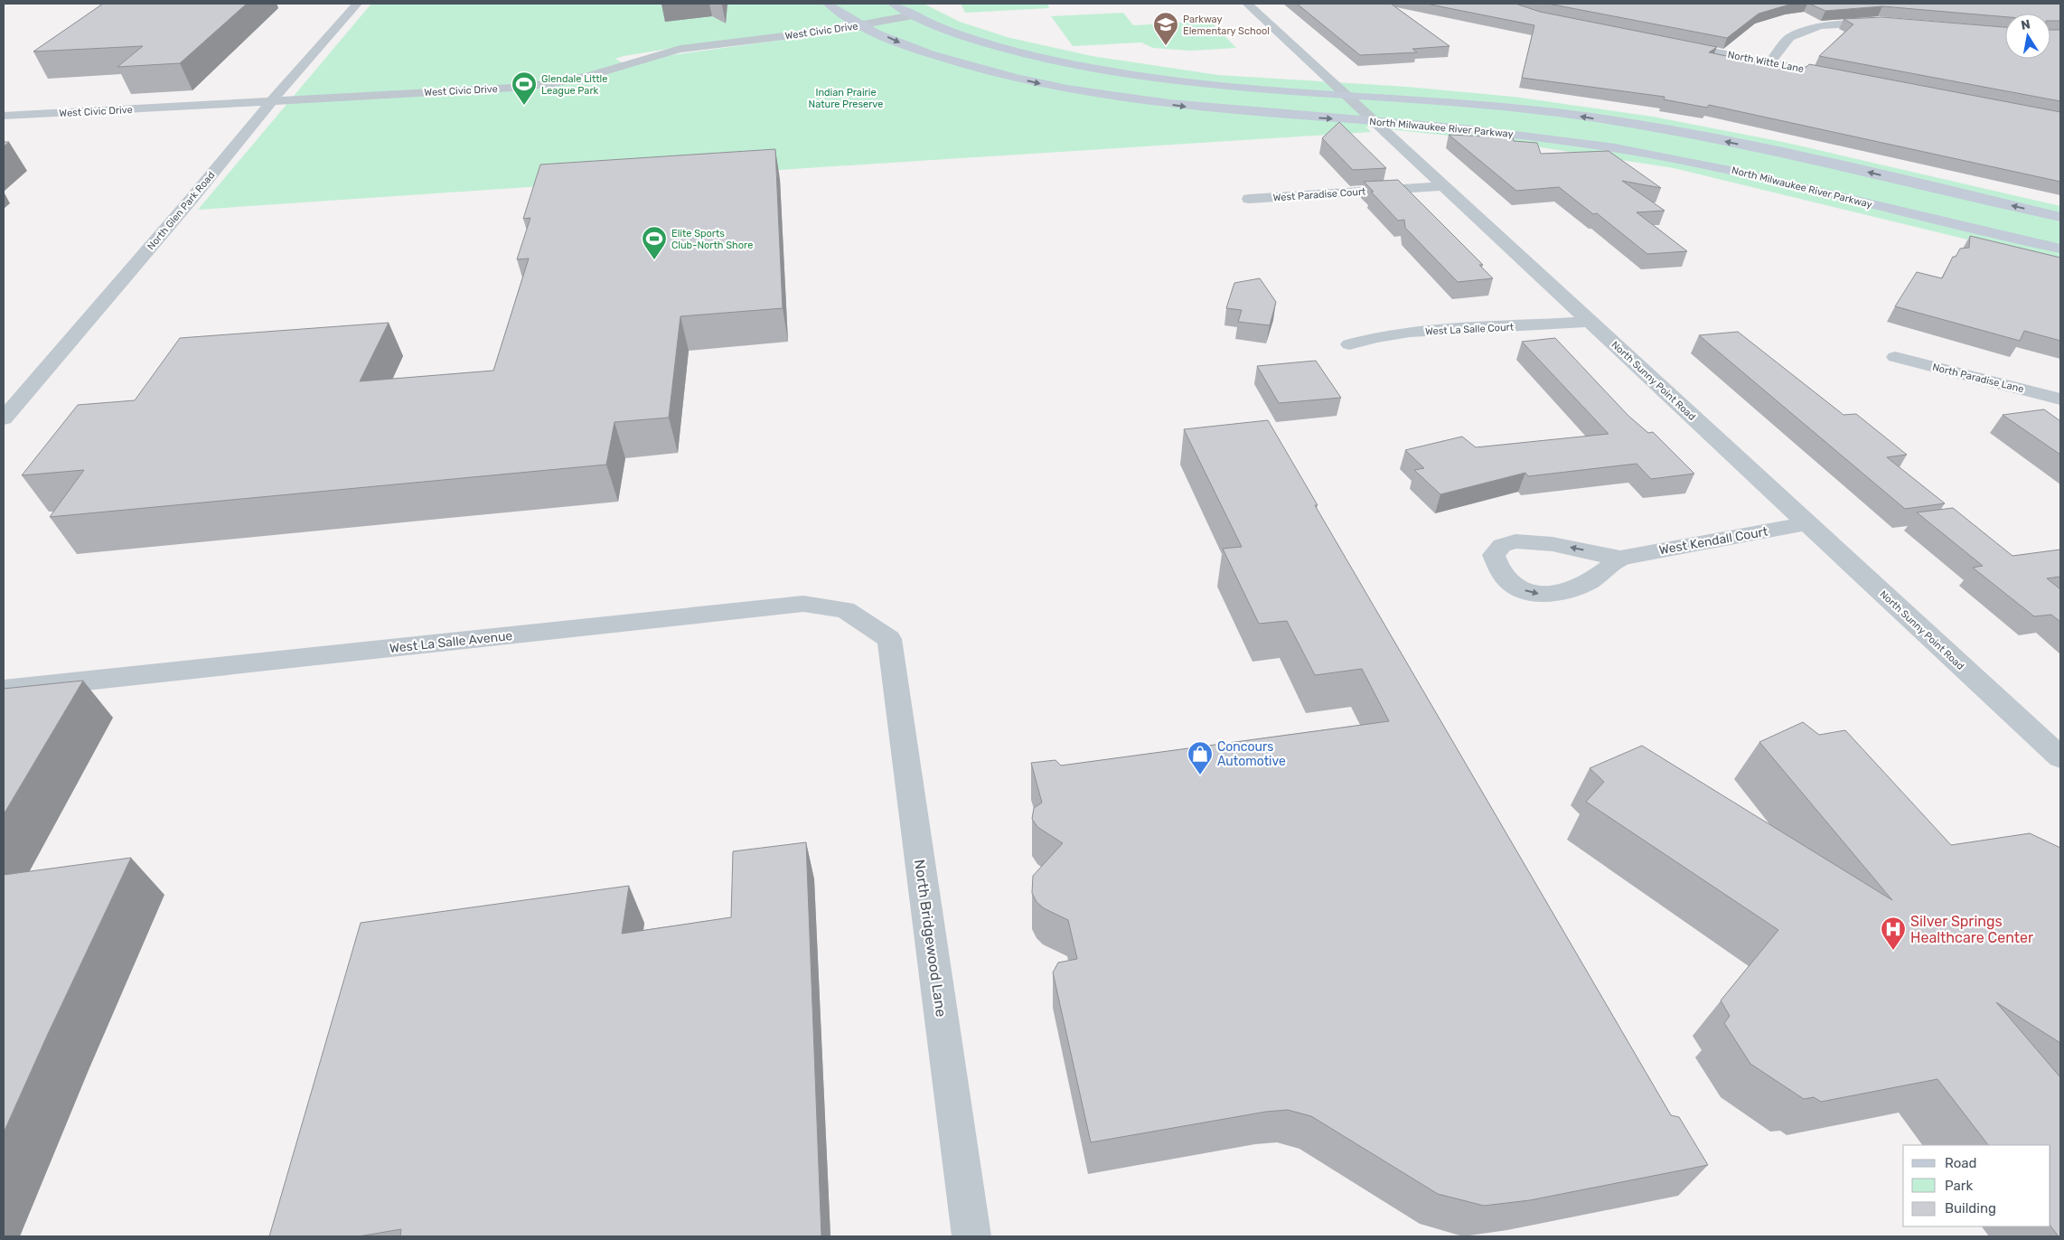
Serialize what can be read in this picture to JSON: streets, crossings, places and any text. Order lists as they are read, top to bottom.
{
  "streets": {
    "street": [
      "West Civic Drive",
      "North Witte Lane",
      "North Milwaukee River Parkway",
      "West Paradise Court",
      "North Glen Park Road",
      "West La Salle Court",
      "North Paradise Lane",
      "North Sunny Point Road",
      "West Kendall Court",
      "West La Salle Avenue",
      "North Bridgewood Lane"
    ]
  },
  "crossings": [
    ["West Civic Drive", "North Milwaukee River Parkway"],
    ["West Civic Drive", "North Glen Park Road"],
    ["North Milwaukee River Parkway", "North Sunny Point Road"],
    ["West Paradise Court", "North Sunny Point Road"],
    ["West La Salle Court", "North Sunny Point Road"],
    ["North Sunny Point Road", "West Kendall Court"],
    ["West La Salle Avenue", "North Bridgewood Lane"]
  ],
  "parks": ["Indian Prairie Nature Preserve"],
  "places": {
    "school or university": ["Parkway Elementary School"],
    "sports": ["Glendale Little League Park", "Elite Sports Club-North Shore"],
    "shop": ["Concours Automotive"],
    "hospital": ["Silver Springs Healthcare Center"]
  },
  "legend": ["Road", "Park", "Building"],
  "north": "top"
}
